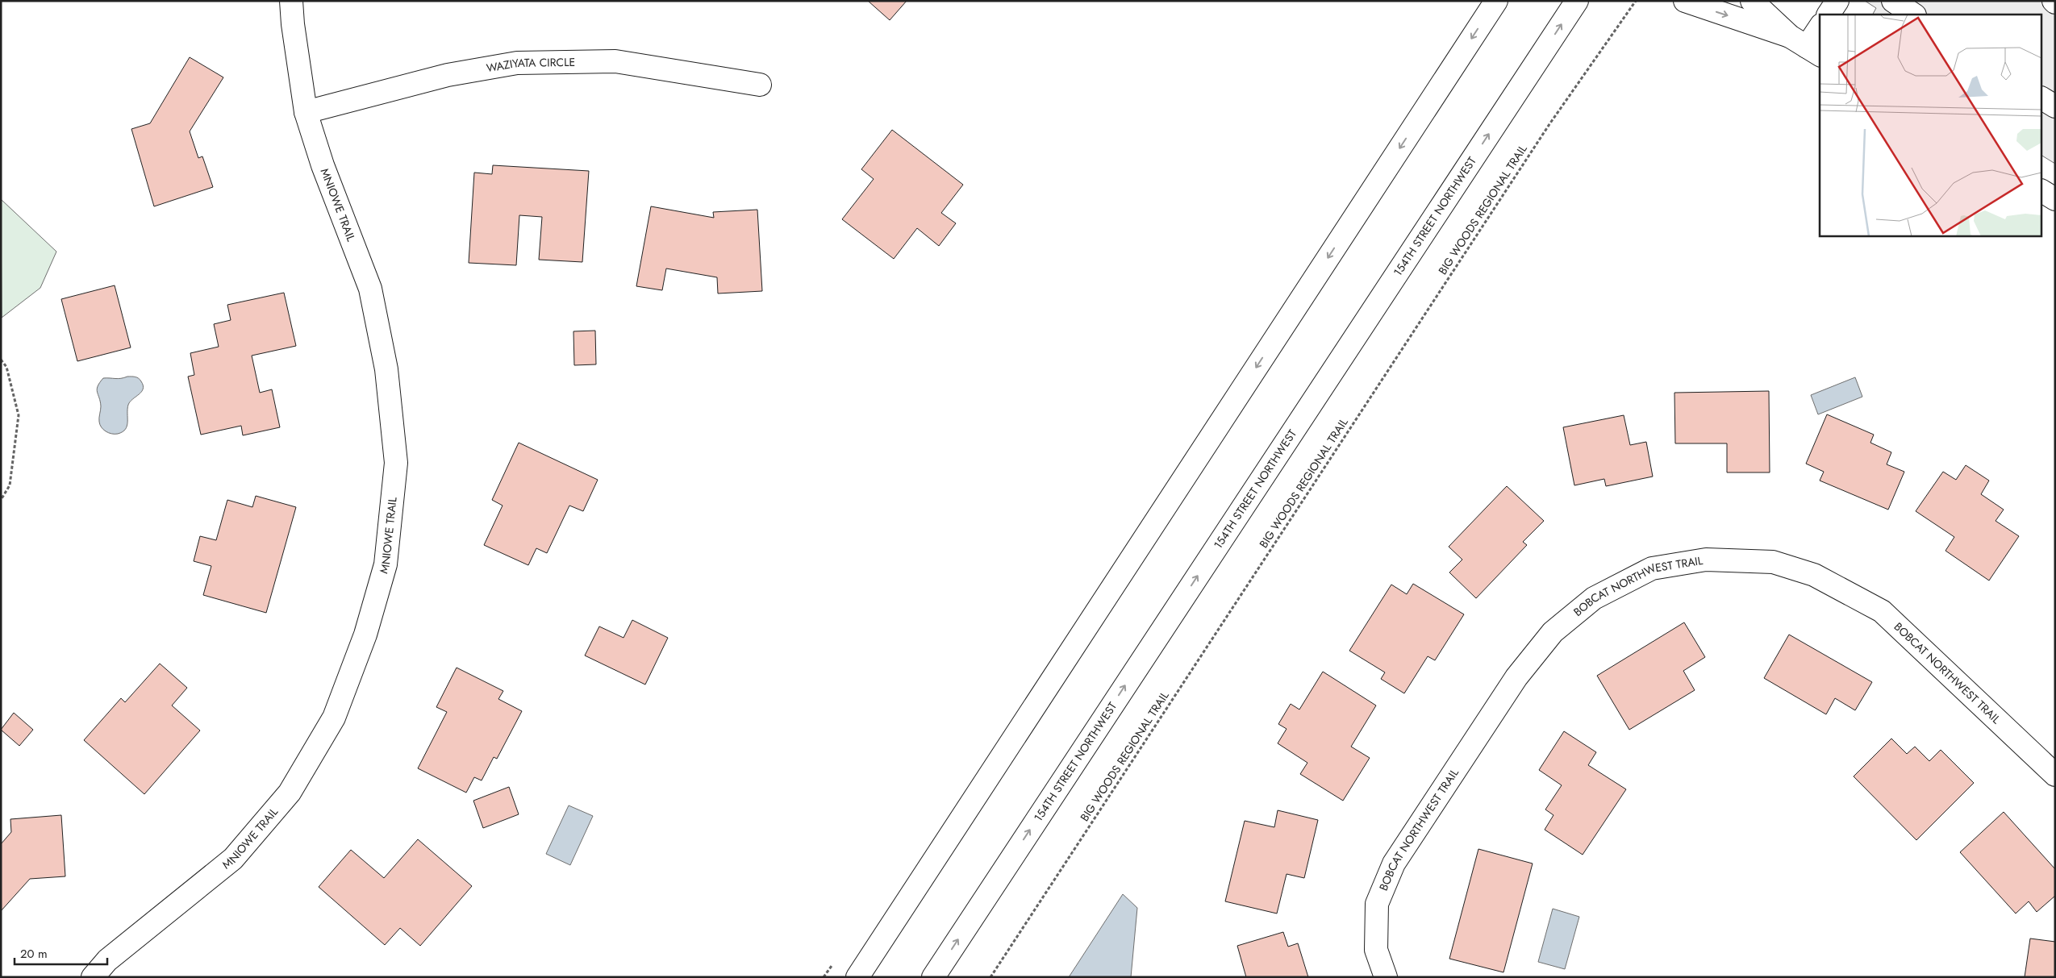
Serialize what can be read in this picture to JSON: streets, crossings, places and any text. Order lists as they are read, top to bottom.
{
  "streets": {
    "street": [
      "WAZIYATA CIRCLE",
      "MNIOWE TRAIL",
      "154TH STREET NORTHWEST",
      "BOBCAT NORTHWEST TRAIL"
    ],
    "path": ["BIG WOODS REGIONAL TRAIL"]
  },
  "crossings": [
    ["WAZIYATA CIRCLE", "MNIOWE TRAIL"]
  ],
  "scale_bar": "20 m"
}
